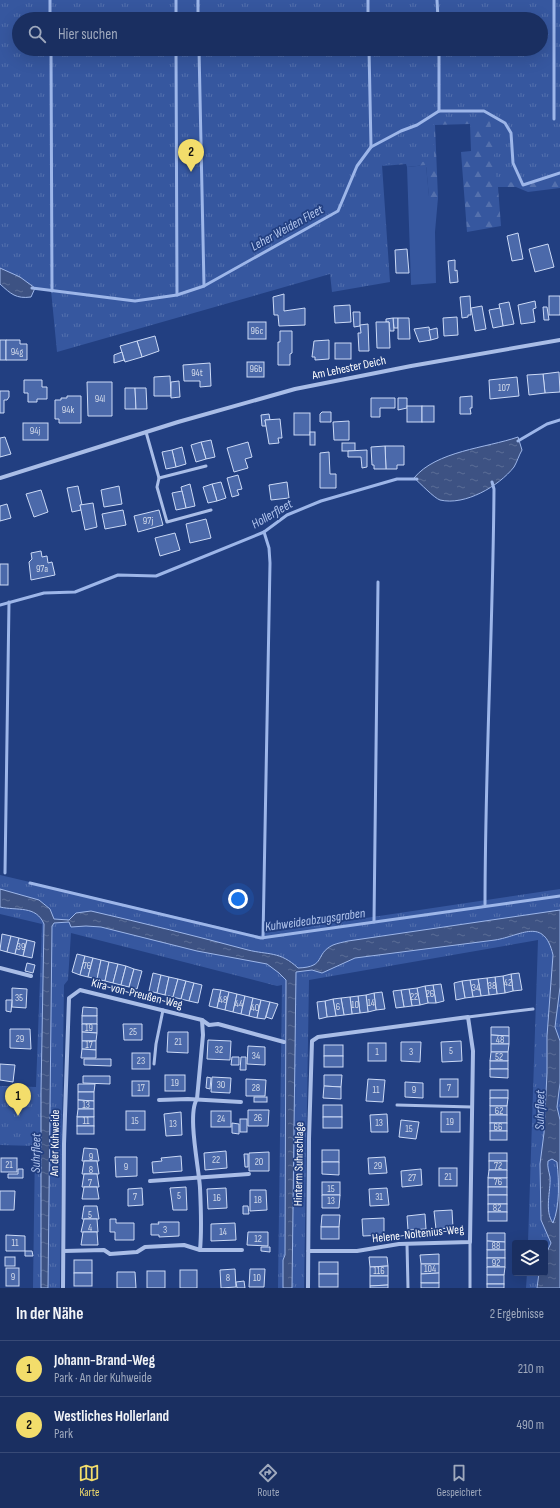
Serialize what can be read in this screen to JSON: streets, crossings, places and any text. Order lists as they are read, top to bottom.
{
  "streets": {
    "street": [
      "Am Lehester Deich",
      "Kira-von-Preußen-Weg",
      "An der Kuhweide",
      "Hinterm Suhrschlage",
      "Helene-Noltenius-Weg"
    ]
  },
  "crossings": [
    ["Kira-von-Preußen-Weg", "An der Kuhweide"],
    ["Hinterm Suhrschlage", "Helene-Noltenius-Weg"]
  ],
  "water": [
    "Leher Weiden Fleet",
    "Hollerfleet",
    "Kuhweideabzugsgraben",
    "Suhrfleet"
  ],
  "house_numbers": [
    "96c",
    "94g",
    "96b",
    "94t",
    "107",
    "94l",
    "94k",
    "94j",
    "97j",
    "97a",
    "39",
    "76",
    "42",
    "38",
    "34",
    "26",
    "22",
    "35",
    "48",
    "14",
    "44",
    "10",
    "6",
    "40",
    "19",
    "25",
    "29",
    "48",
    "21",
    "17",
    "32",
    "5",
    "1",
    "3",
    "34",
    "52",
    "23",
    "19",
    "30",
    "17",
    "28",
    "7",
    "11",
    "9",
    "13",
    "62",
    "26",
    "24",
    "11",
    "15",
    "19",
    "13",
    "13",
    "66",
    "15",
    "9",
    "22",
    "20",
    "21",
    "29",
    "72",
    "9",
    "8",
    "21",
    "27",
    "76",
    "7",
    "15",
    "5",
    "7",
    "31",
    "16",
    "18",
    "13",
    "82",
    "5",
    "4",
    "3",
    "14",
    "12",
    "11",
    "88",
    "92",
    "104",
    "116",
    "9",
    "8",
    "10"
  ],
  "page": {
    "search": "Hier suchen",
    "pins": ["2", "1"],
    "heading": ["In der Nähe", "2 Ergebnisse"],
    "list": [
      {
        "mark": "1",
        "name": "Johann-Brand-Weg",
        "note": "Park · An der Kuhweide",
        "value": "210 m"
      },
      {
        "mark": "2",
        "name": "Westliches Hollerland",
        "note": "Park",
        "value": "490 m"
      }
    ],
    "nav": ["Karte", "Route", "Gespeichert"]
  }
}
